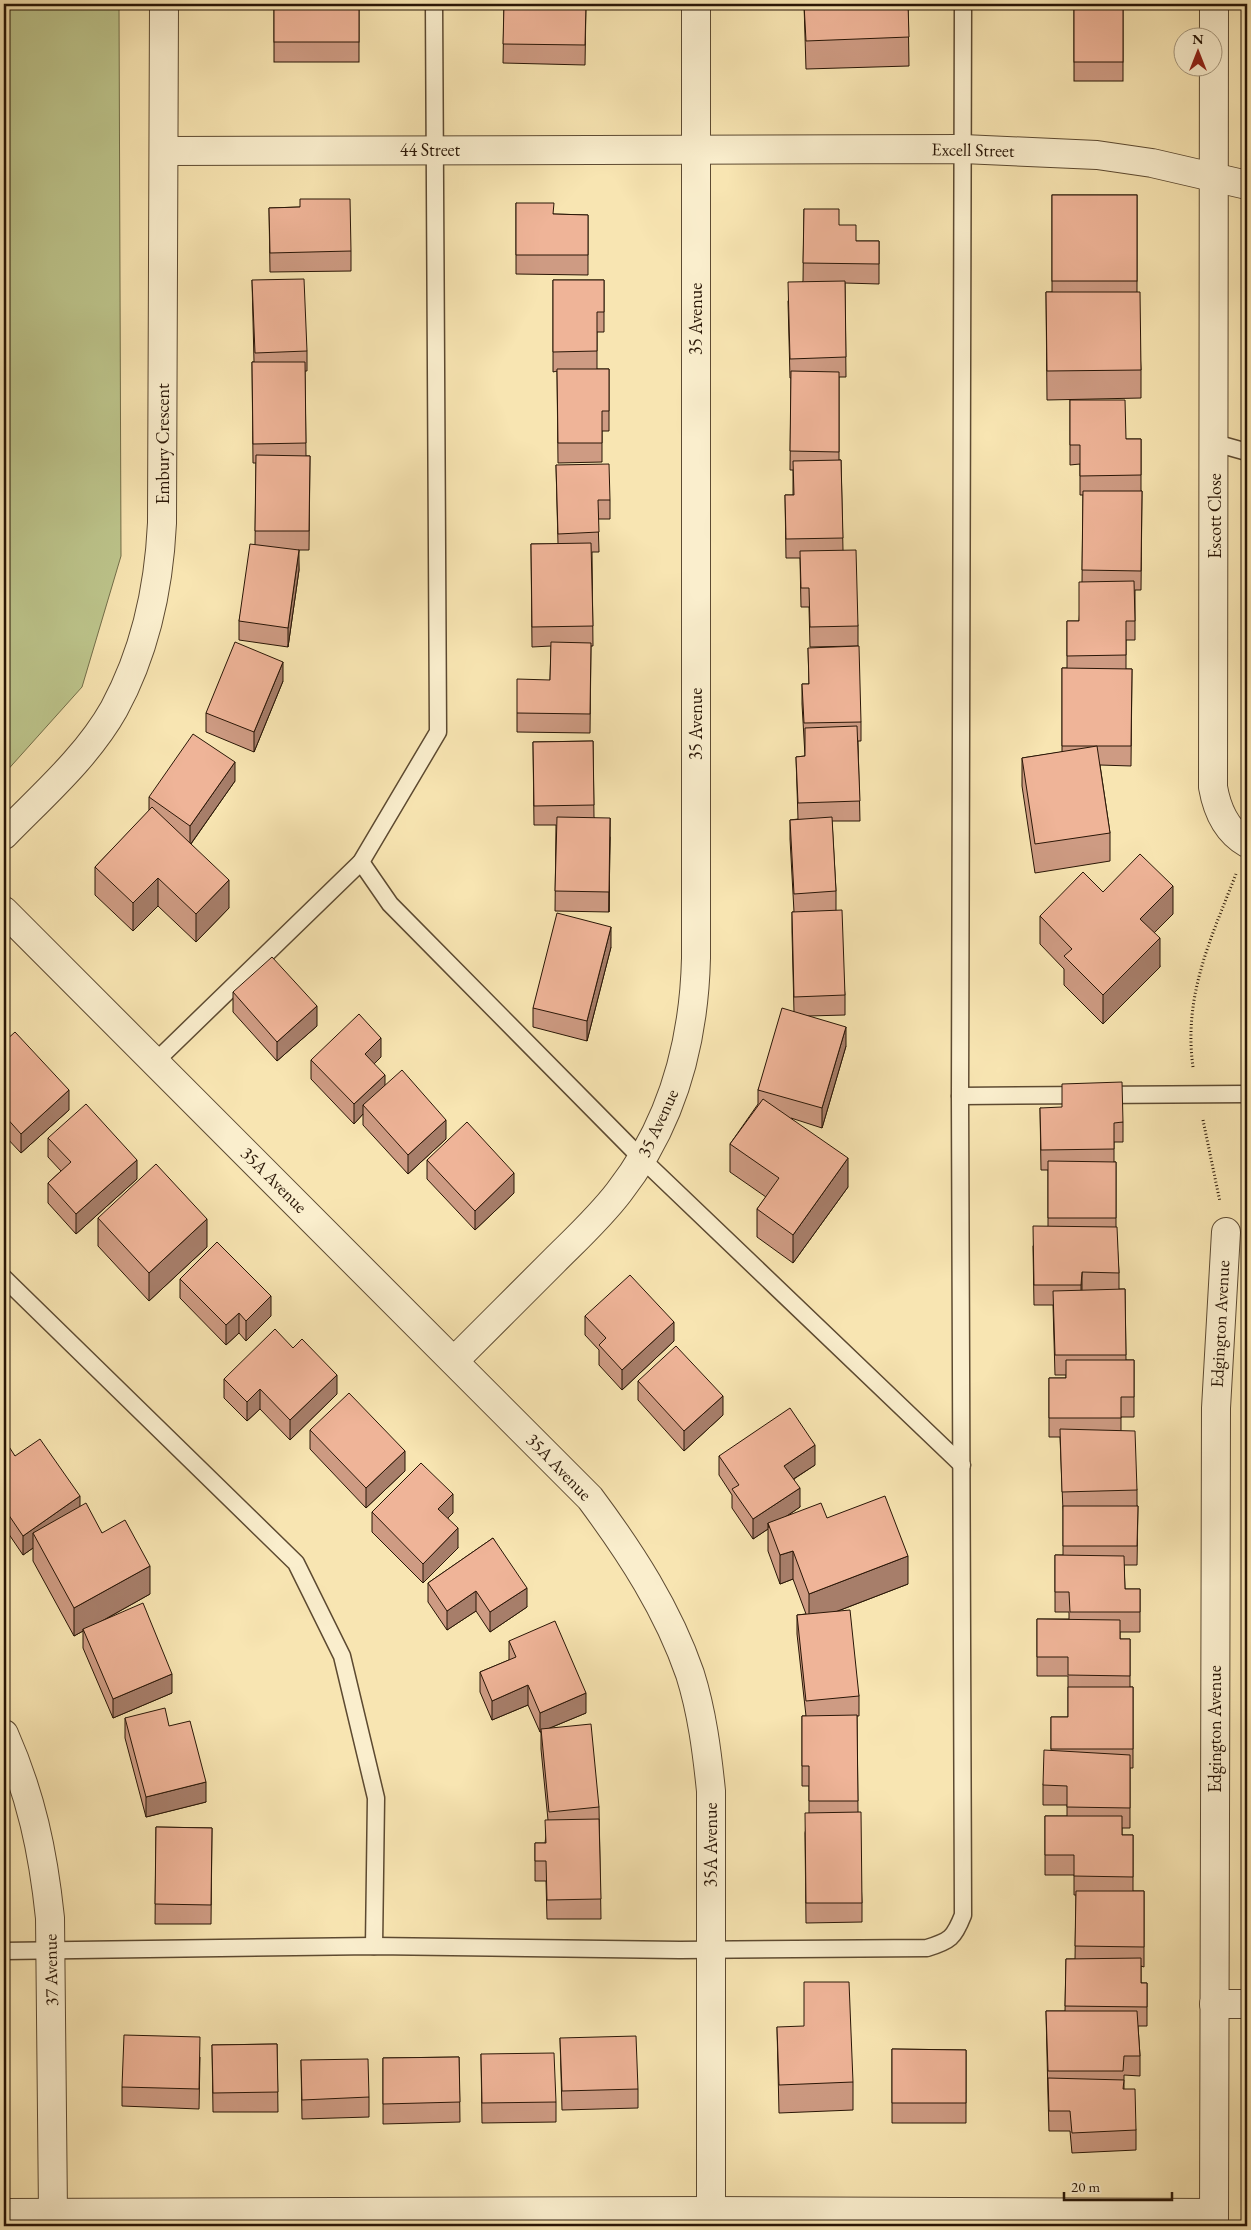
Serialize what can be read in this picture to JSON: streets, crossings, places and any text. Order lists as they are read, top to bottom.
{
  "streets": {
    "street": [
      "44 Street",
      "Excell Street",
      "35 Avenue",
      "Embury Crescent",
      "Escott Close",
      "35A Avenue",
      "Edgington Avenue",
      "37 Avenue"
    ]
  },
  "crossings": [
    ["44 Street", "Excell Street"],
    ["44 Street", "35 Avenue"],
    ["44 Street", "Embury Crescent"],
    ["Excell Street", "35 Avenue"],
    ["Excell Street", "Escott Close"],
    ["35 Avenue", "35A Avenue"]
  ],
  "scale_bar": "20 m",
  "north": "top"
}
